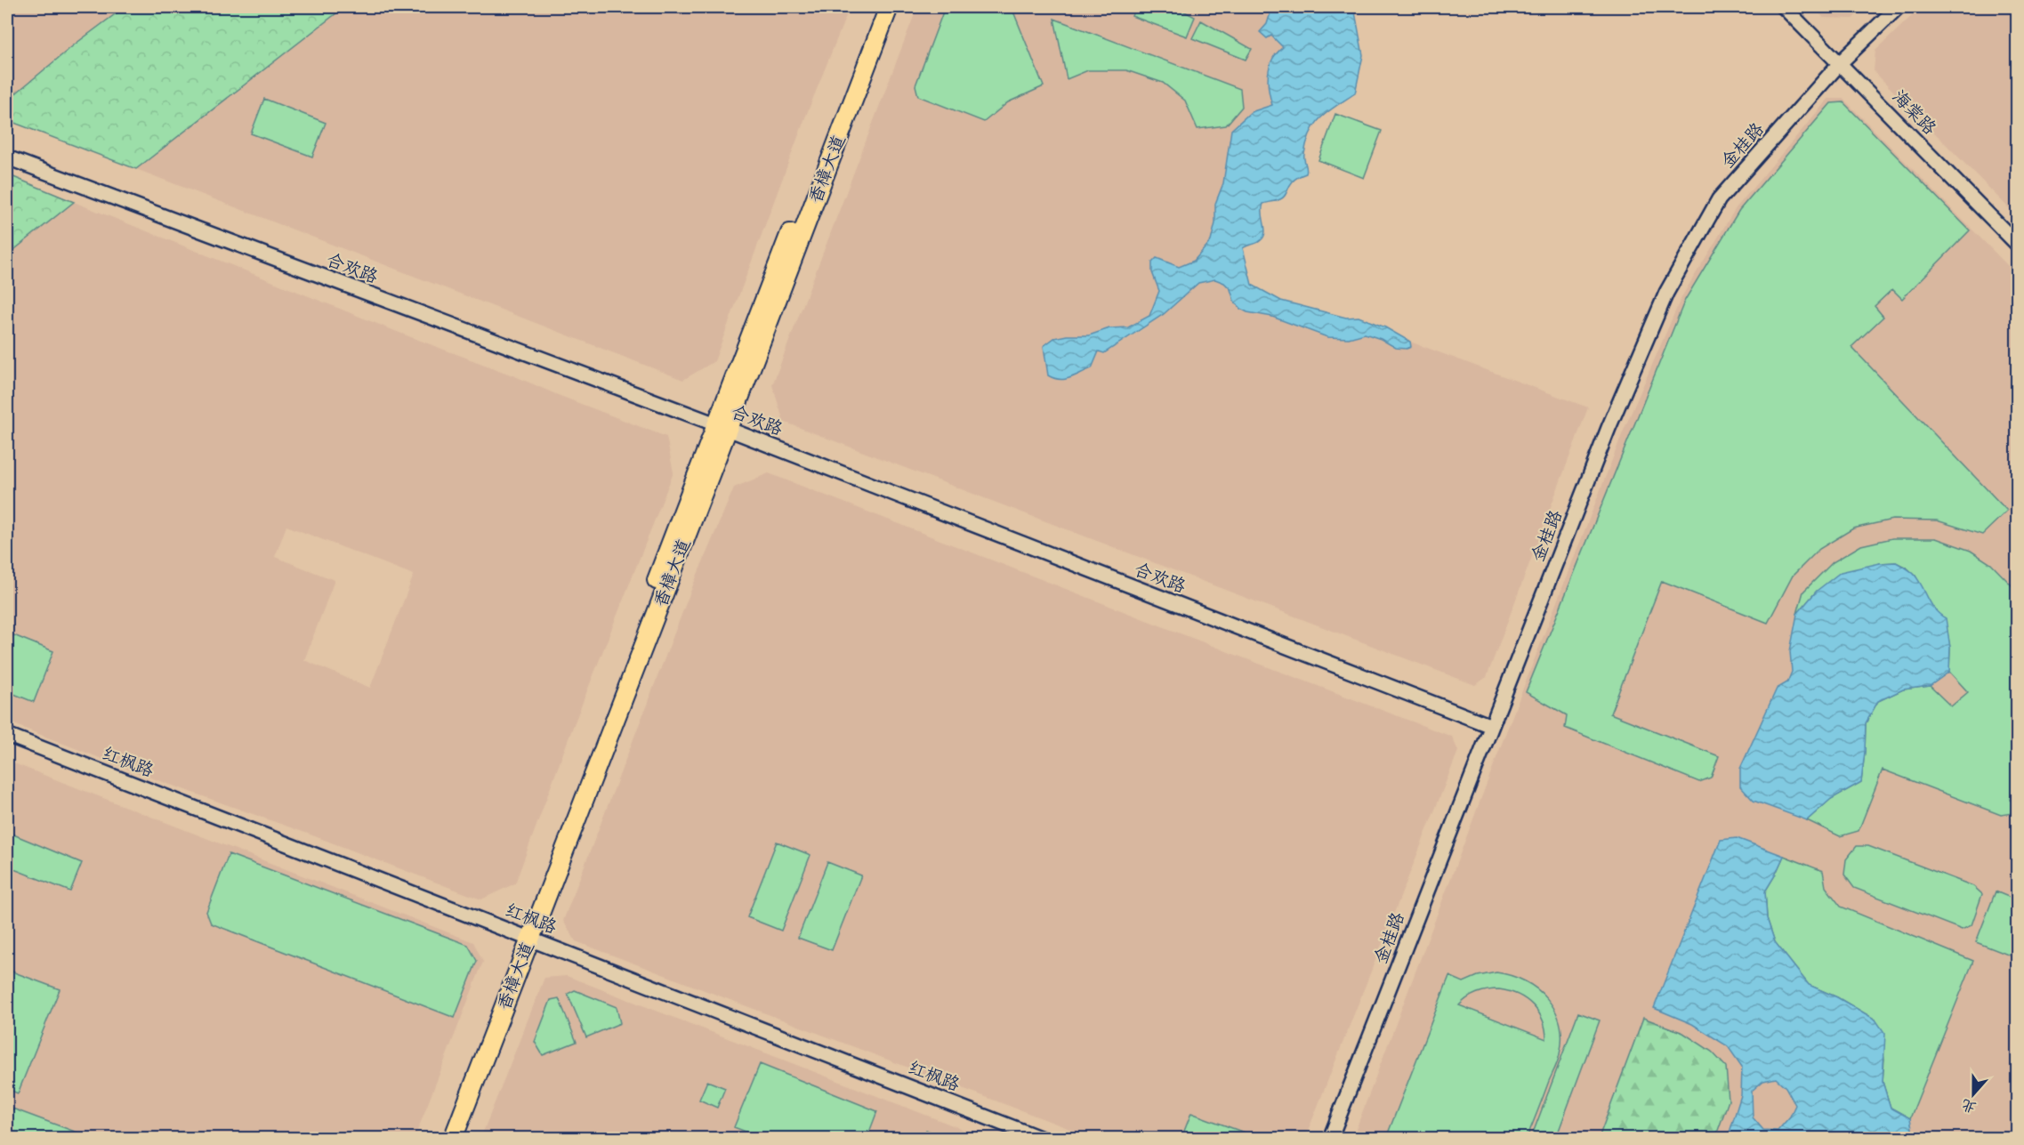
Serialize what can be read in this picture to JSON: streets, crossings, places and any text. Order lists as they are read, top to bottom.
{
  "streets": {
    "main road": ["香樟大道"],
    "street": [
      "海棠路",
      "金桂路",
      "合欢路",
      "红枫路"
    ]
  },
  "crossings": [
    ["海棠路", "金桂路"],
    ["金桂路", "合欢路"],
    ["香樟大道", "合欢路"],
    ["香樟大道", "红枫路"]
  ],
  "north": "bottom"
}
